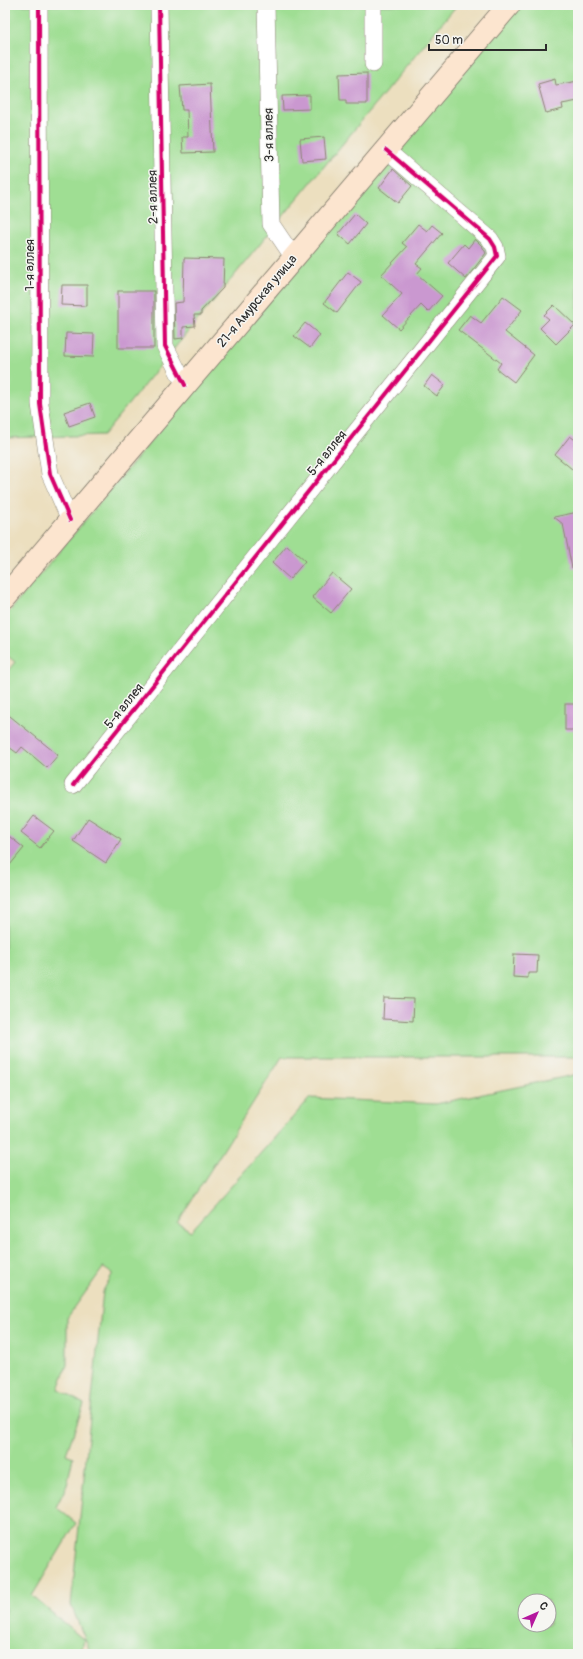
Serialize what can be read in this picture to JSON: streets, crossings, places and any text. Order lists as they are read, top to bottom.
{
  "streets": {
    "main road": ["21-я Амурская улица"],
    "street": [
      "3-я аллея",
      "2-я аллея",
      "1-я аллея",
      "5-я аллея"
    ]
  },
  "crossings": [
    ["3-я аллея", "21-я Амурская улица"],
    ["2-я аллея", "21-я Амурская улица"],
    ["1-я аллея", "21-я Амурская улица"],
    ["21-я Амурская улица", "5-я аллея"]
  ],
  "scale_bar": "50 m",
  "north": "top right"
}
